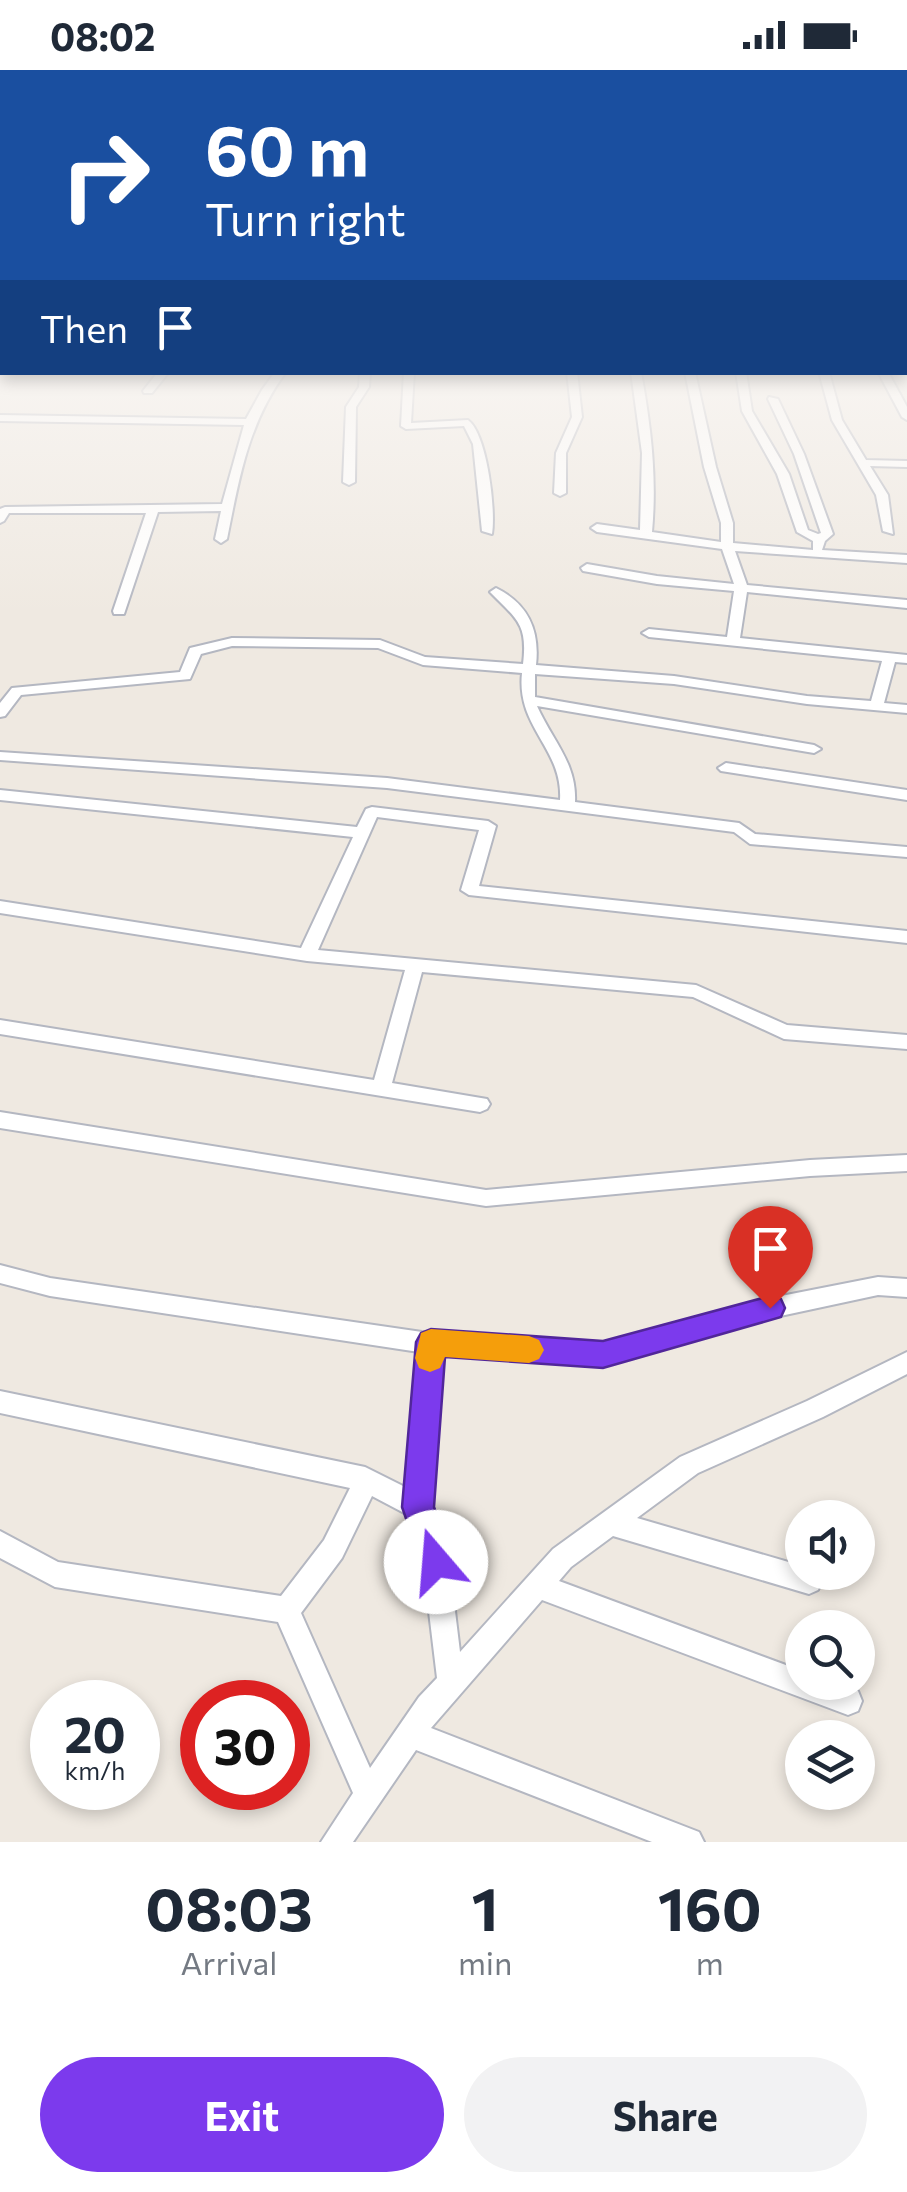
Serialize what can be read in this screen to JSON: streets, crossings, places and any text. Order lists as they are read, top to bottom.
{
  "page": {
    "status": "08:02",
    "turn": ["60 m", "Turn right"],
    "then": "Then",
    "speed": "20 km/h",
    "limit": "30",
    "eta": [
      "08:03",
      "Arrival",
      "1",
      "min",
      "160",
      "m"
    ],
    "buttons": ["Exit", "Share"]
  }
}
